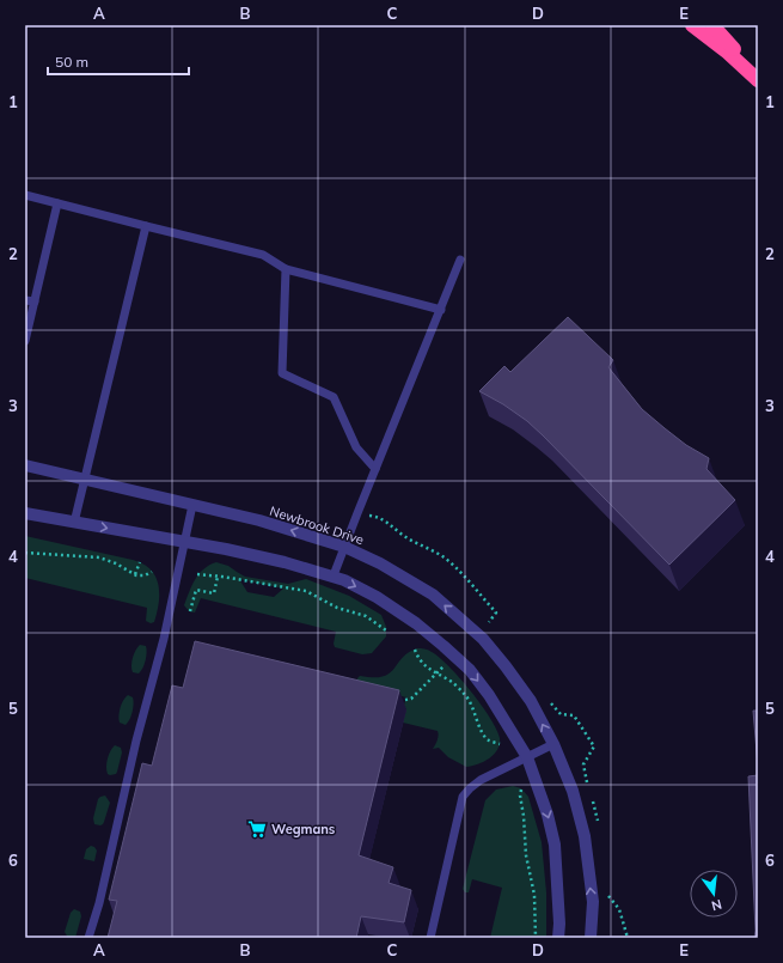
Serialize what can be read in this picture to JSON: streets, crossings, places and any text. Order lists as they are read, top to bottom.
{
  "streets": {
    "street": ["Newbrook Drive"]
  },
  "places": {
    "supermarket": ["Wegmans"]
  },
  "scale_bar": "50 m",
  "north": "bottom",
  "grid": {
    "columns": [
      "A",
      "B",
      "C",
      "D",
      "E"
    ],
    "rows": [
      "1",
      "2",
      "3",
      "4",
      "5",
      "6"
    ]
  }
}
